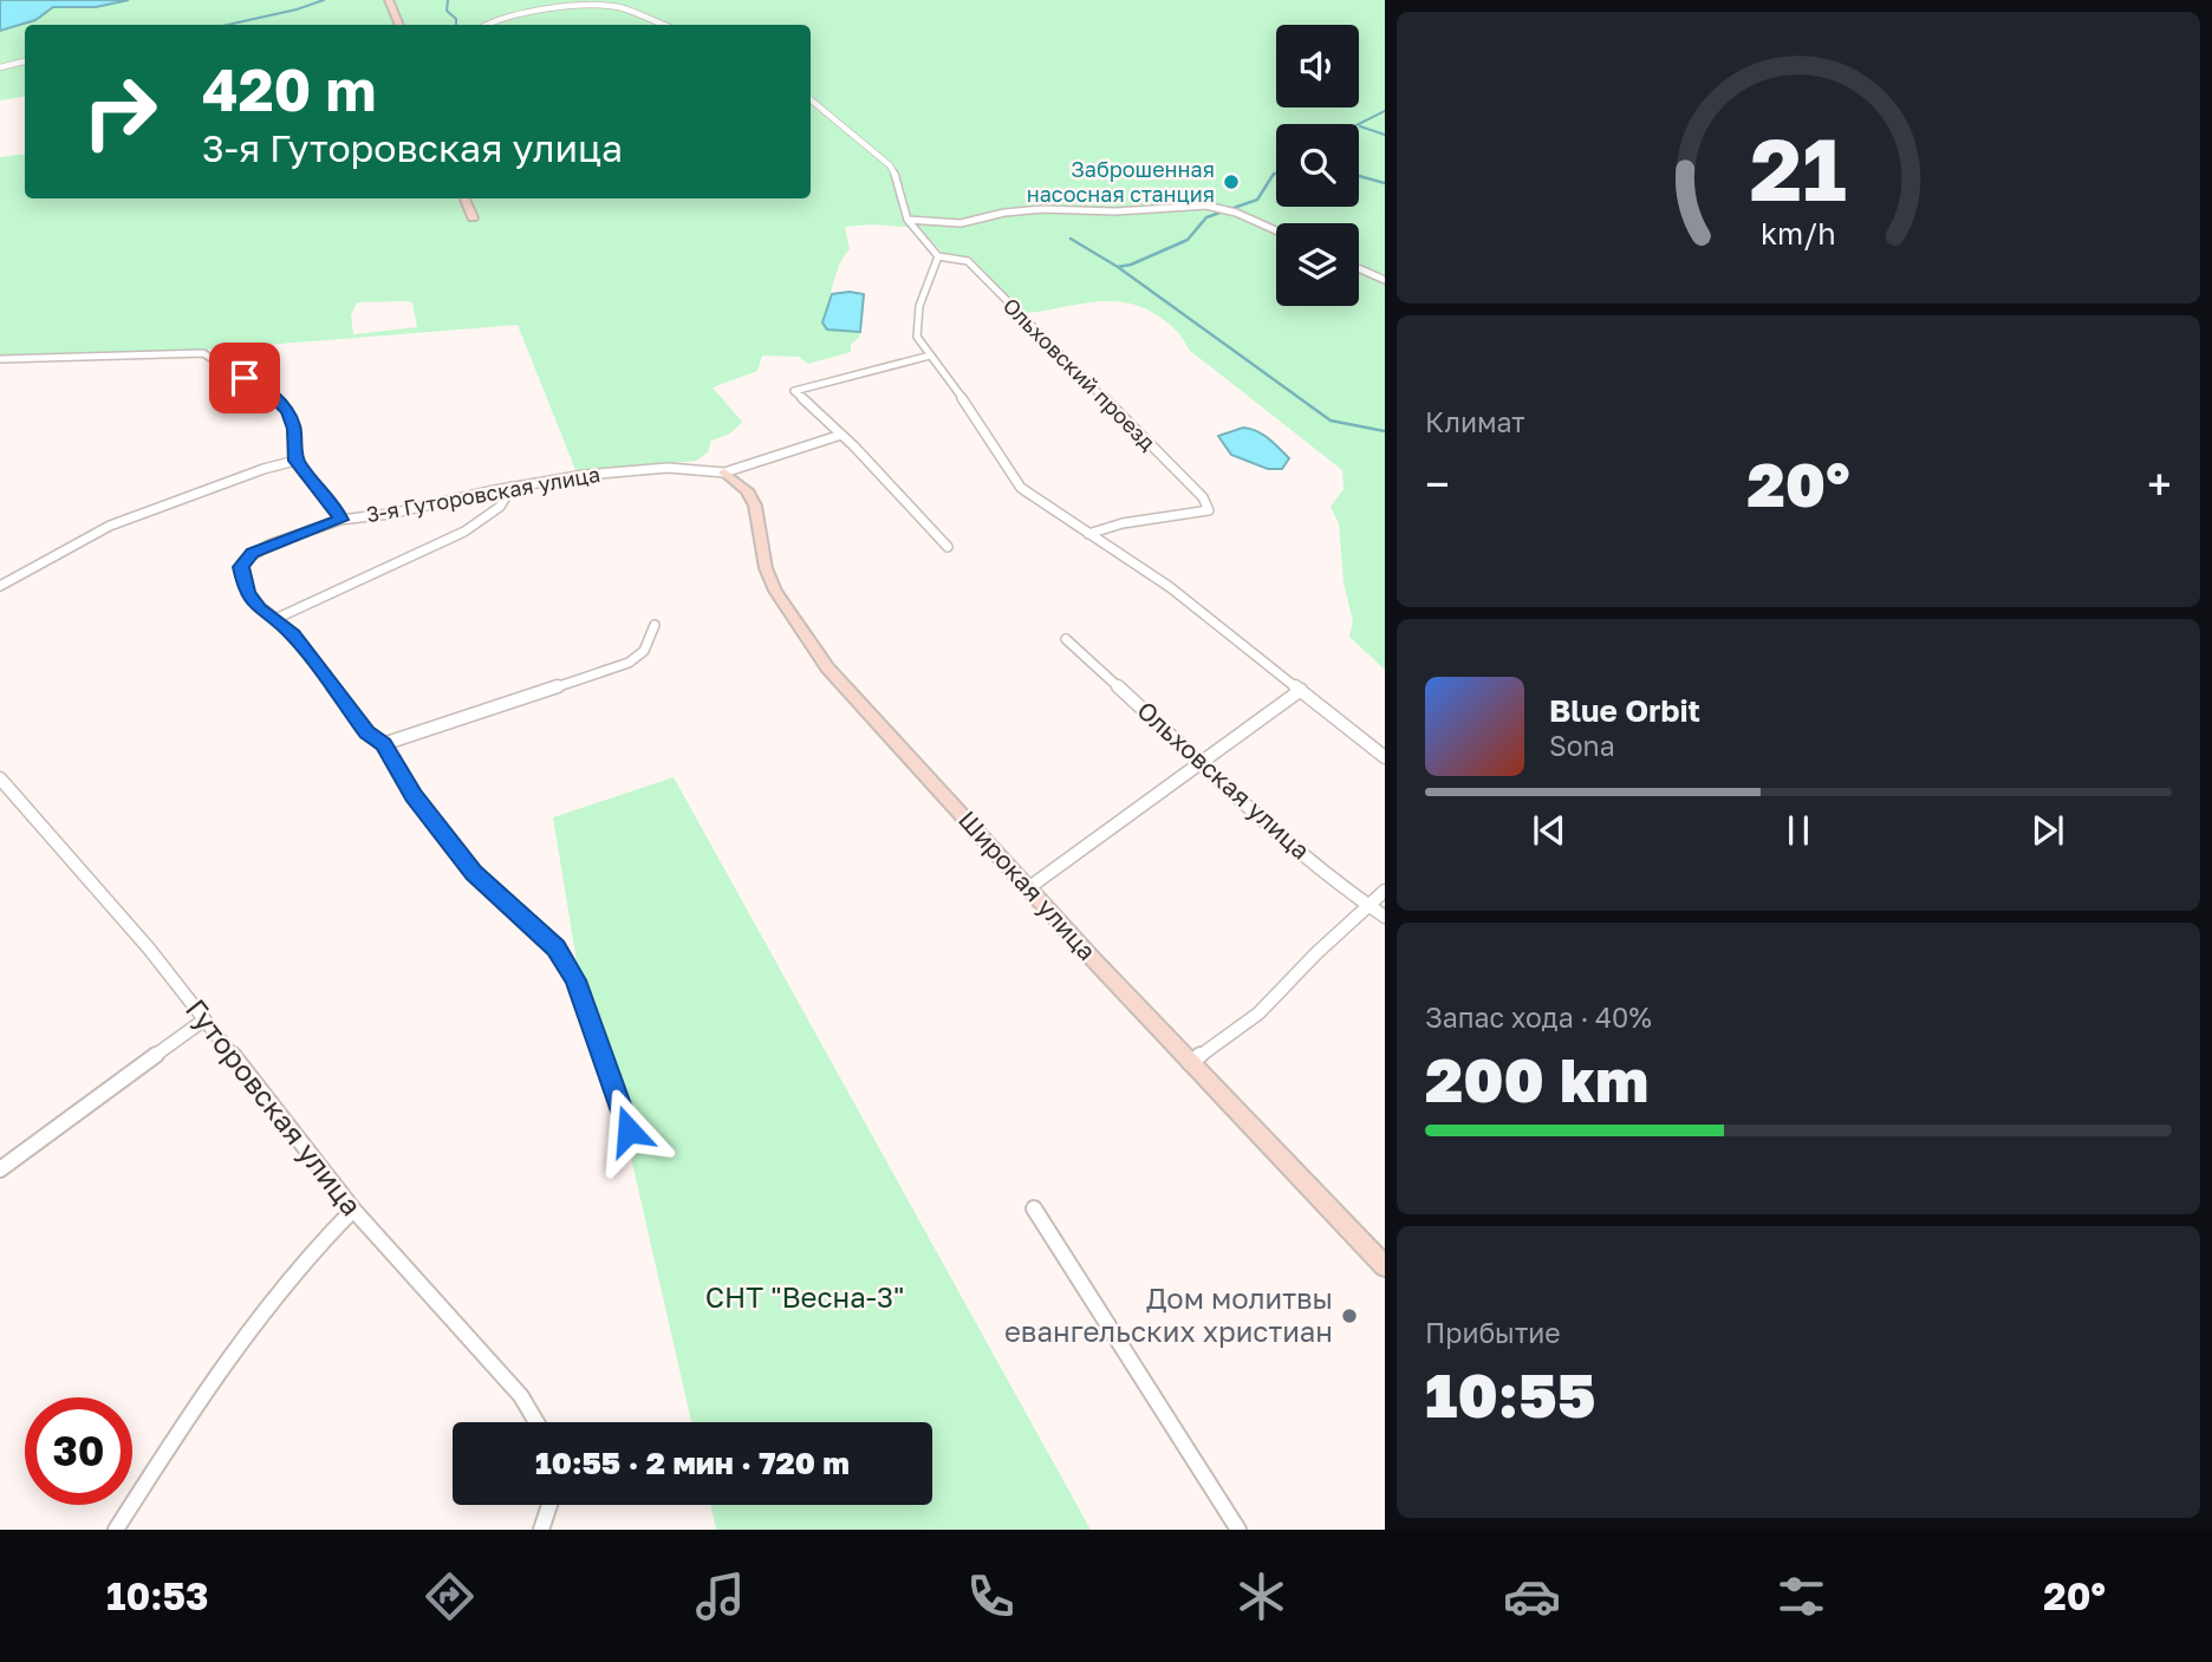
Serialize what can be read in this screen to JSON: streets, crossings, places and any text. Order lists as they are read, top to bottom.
{
  "streets": {
    "street": [
      "Ольховский проезд",
      "3-я Гуторовская улица",
      "Ольховская улица",
      "Широкая улица",
      "Гуторовская улица"
    ]
  },
  "crossings": [
    ["3-я Гуторовская улица", "Широкая улица"]
  ],
  "parks": ["СНТ \"Весна-3\""],
  "places": ["Заброшенная насосная станция", "Дом молитвы евангельских христиан"],
  "page": {
    "turn": ["420 m", "3-я Гуторовская улица"],
    "tile": [
      "Климат",
      ["Запас хода · 40%", "200 km"],
      ["Прибытие", "10:55"]
    ],
    "heat": ["−", "20°", "+"],
    "song": ["Blue Orbit", "Sona"],
    "limit": "30",
    "trip": "10:55 · 2 мин · 720 m",
    "tabs": ["10:53", "20°"],
    "gauge": ["21", "km/h"]
  }
}
